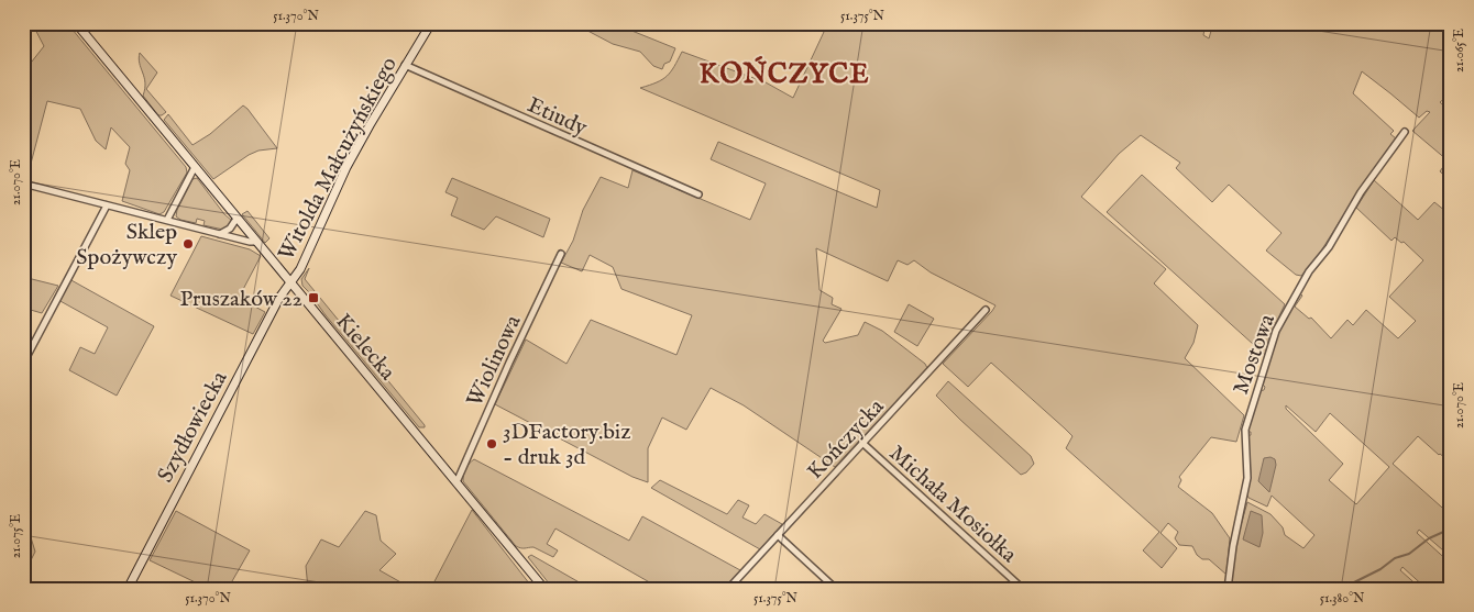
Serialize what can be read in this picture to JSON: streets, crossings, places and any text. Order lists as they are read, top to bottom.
{
  "streets": {
    "main road": ["Witolda Małcużyńskiego", "Kielecka", "Szydłowiecka"],
    "street": [
      "Etiudy",
      "Mostowa",
      "Wiolinowa",
      "Kończycka",
      "Michała Mosiołka"
    ]
  },
  "crossings": [
    ["Etiudy", "Witolda Małcużyńskiego"],
    ["Witolda Małcużyńskiego", "Kielecka"],
    ["Witolda Małcużyńskiego", "Szydłowiecka"],
    ["Kielecka", "Wiolinowa"],
    ["Kielecka", "Szydłowiecka"],
    ["Kończycka", "Michała Mosiołka"]
  ],
  "districts": ["KOŃCZYCE"],
  "places": {
    "other": ["Sklep Spożywczy", "3DFactory.biz - druk 3d"],
    "transit": ["Pruszaków 22"]
  },
  "coordinates": [
    "51.370°N",
    "51.375°N",
    "21.065°E",
    "21.070°E",
    "21.075°E",
    "51.380°N"
  ]
}
